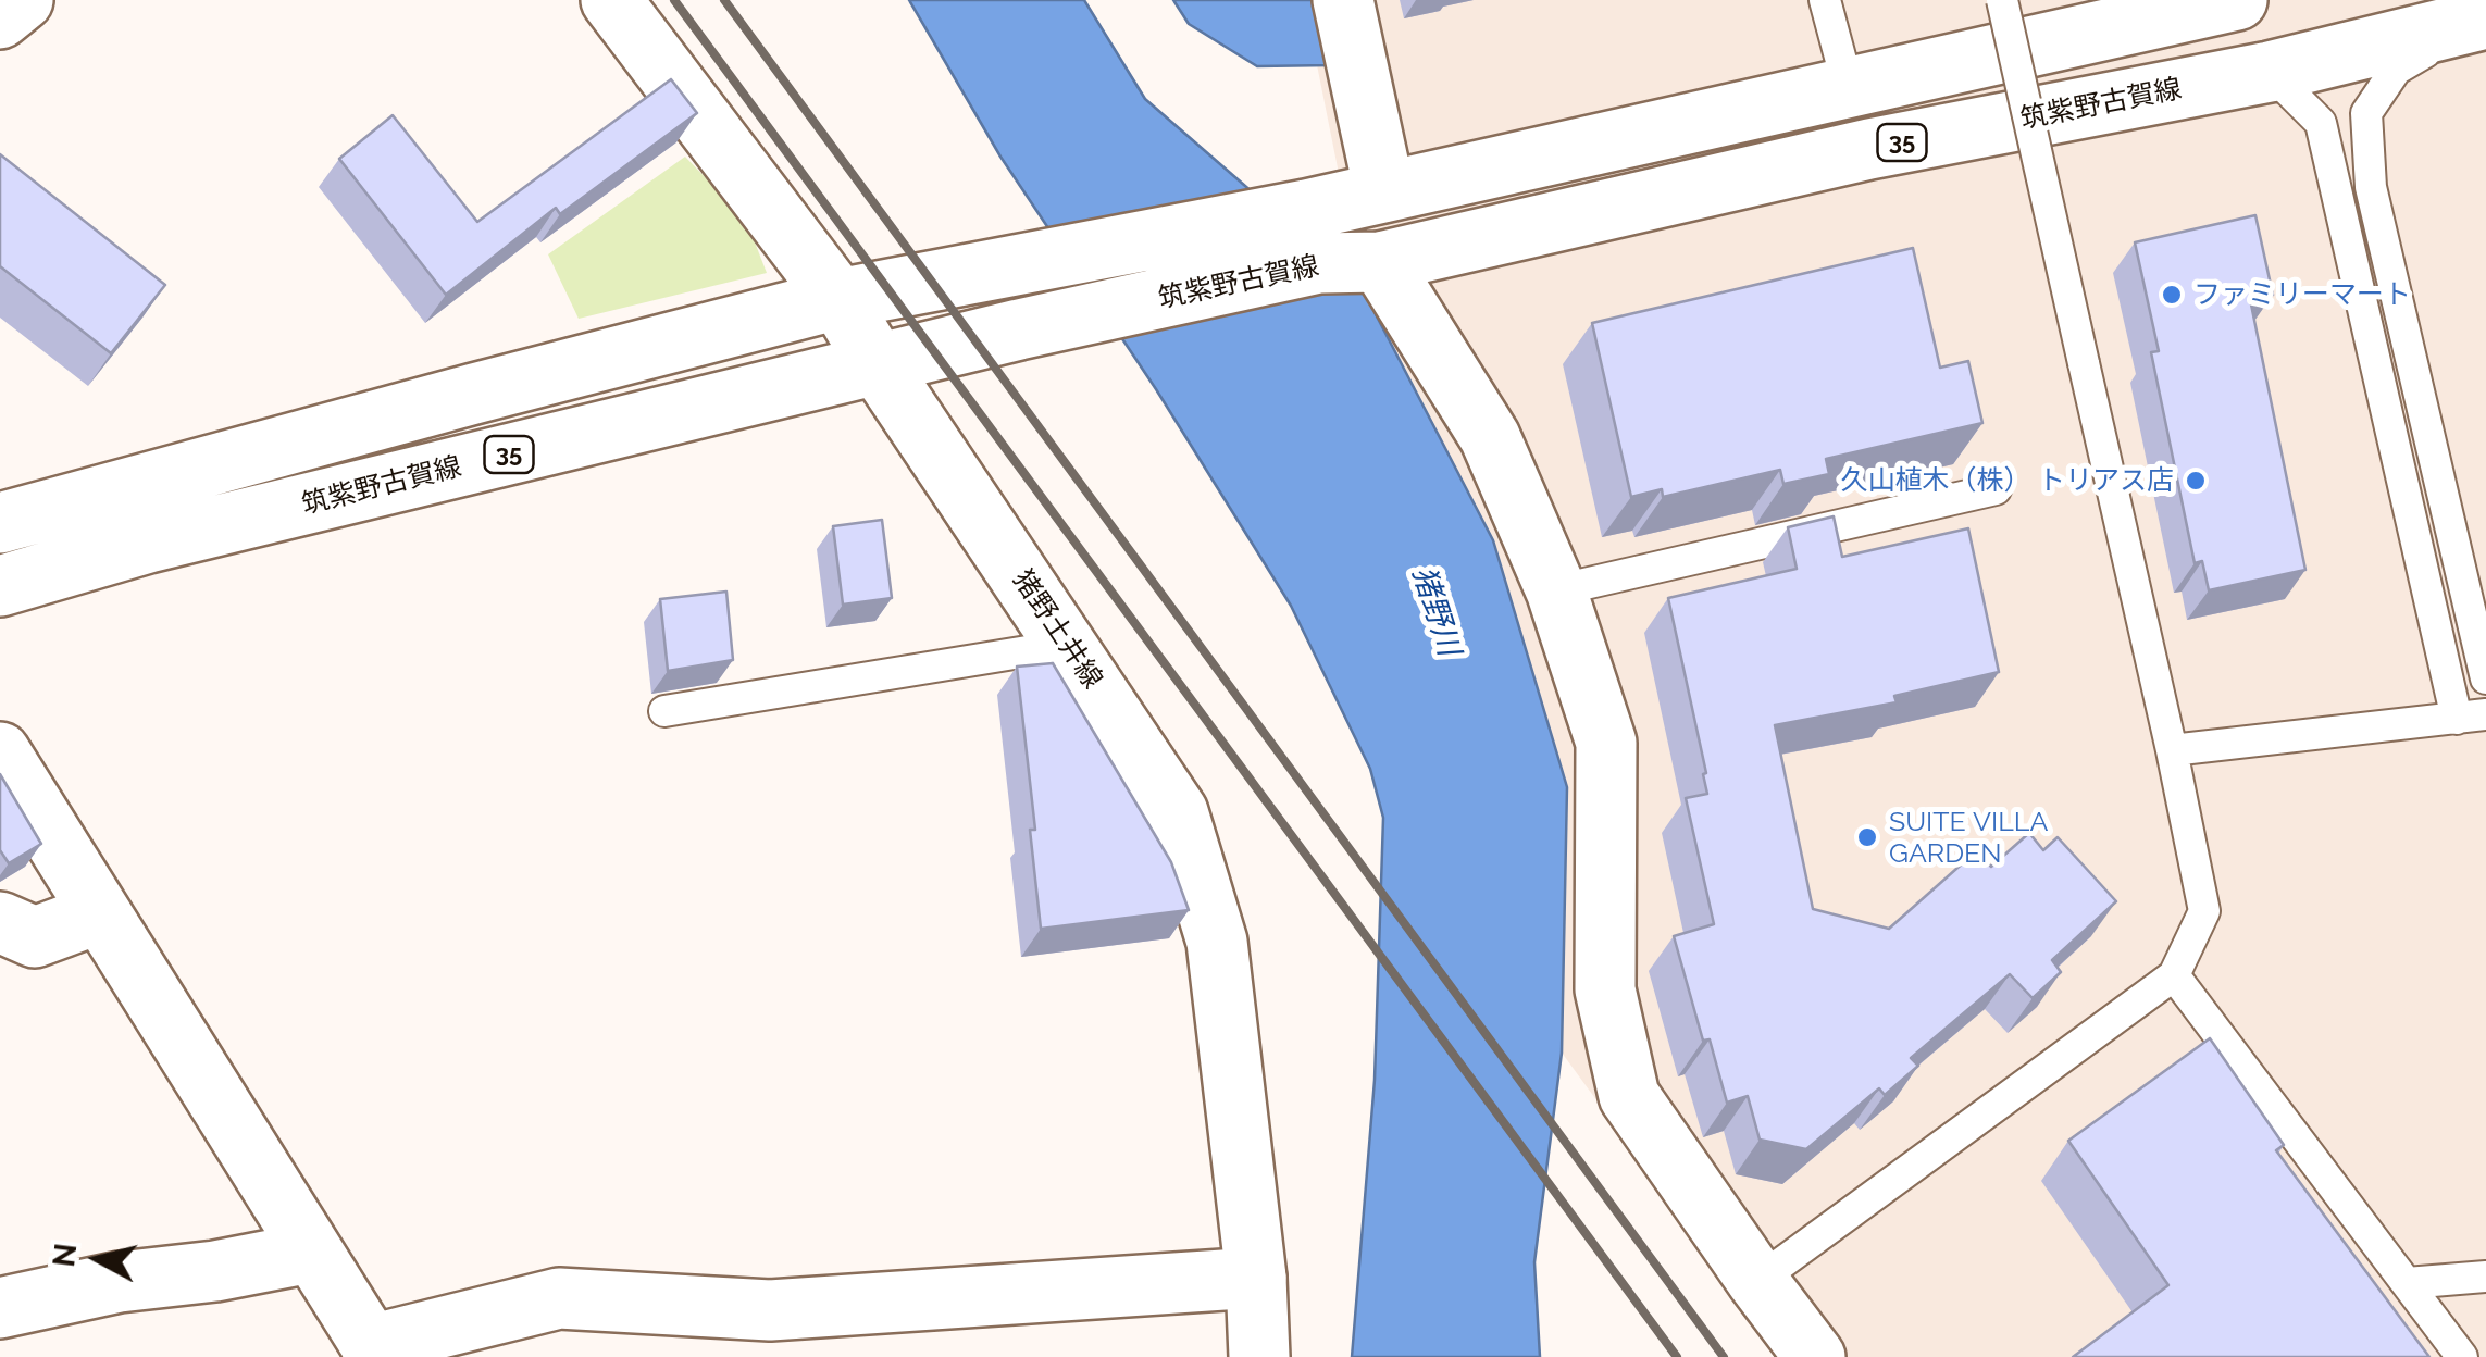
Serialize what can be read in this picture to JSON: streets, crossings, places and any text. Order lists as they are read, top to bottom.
{
  "streets": {
    "main road": ["筑紫野古賀線", "35", "猪野土井線"]
  },
  "crossings": [
    ["筑紫野古賀線", "猪野土井線"]
  ],
  "water": ["猪野川"],
  "places": ["ファミリーマート", "久山植木（株） トリアス店", "SUITE VILLA GARDEN"],
  "north": "left"
}
